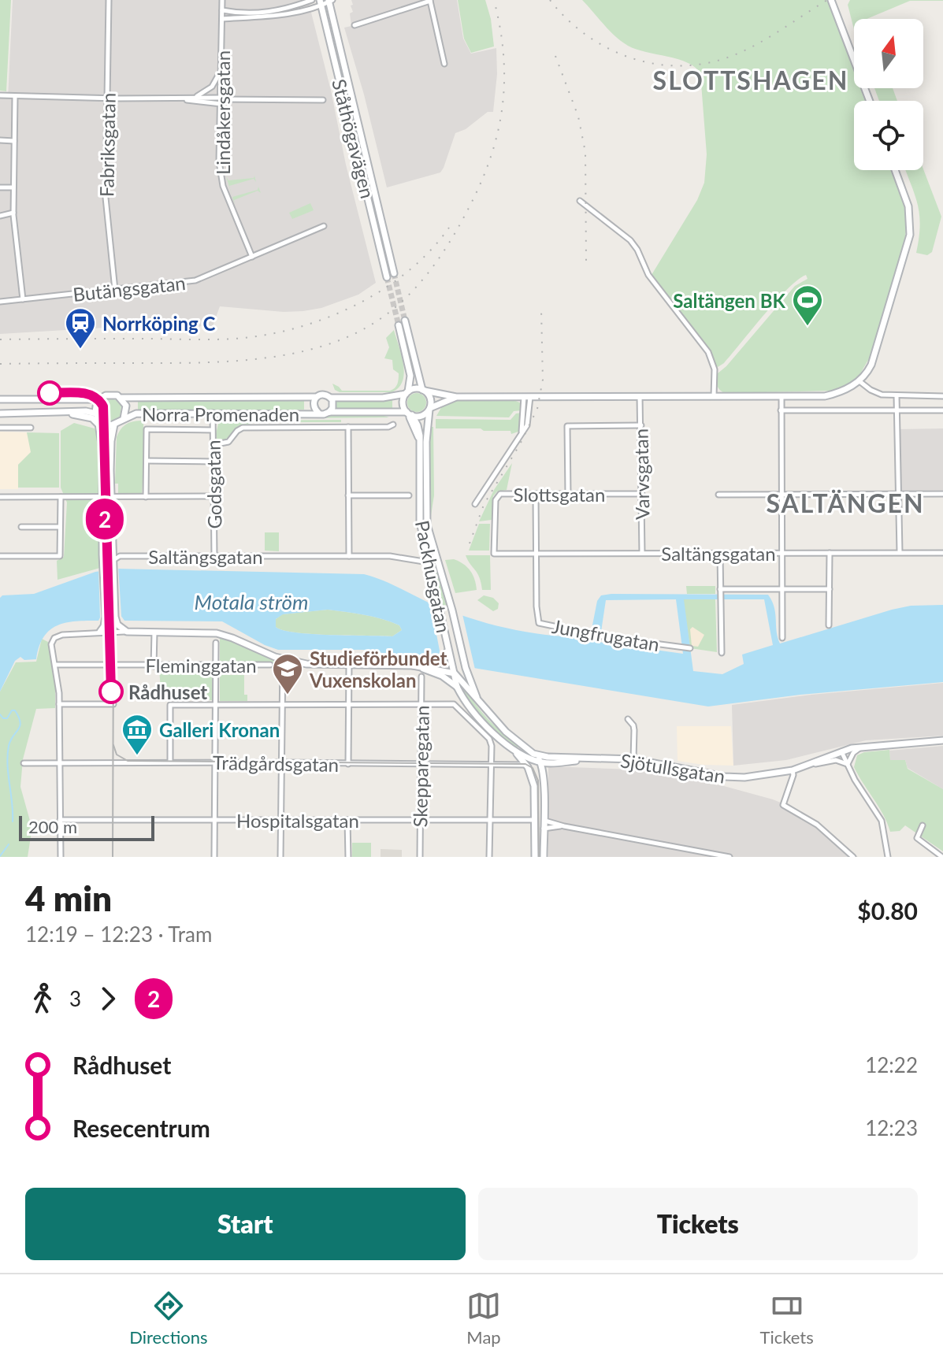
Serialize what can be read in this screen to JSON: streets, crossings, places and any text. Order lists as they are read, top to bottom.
{
  "streets": {
    "main road": [
      "Ståthögavägen",
      "Norra Promenaden",
      "Packhusgatan",
      "Fleminggatan",
      "Sjötullsgatan"
    ],
    "street": [
      "Lindåkersgatan",
      "Fabriksgatan",
      "Butängsgatan",
      "Varvsgatan",
      "Godsgatan",
      "Slottsgatan",
      "Saltängsgatan",
      "Jungfrugatan",
      "Trädgårdsgatan",
      "Skepparegatan",
      "Hospitalsgatan"
    ]
  },
  "crossings": [
    ["Lindåkersgatan", "Butängsgatan"],
    ["Fabriksgatan", "Butängsgatan"],
    ["Norra Promenaden", "Godsgatan"],
    ["Varvsgatan", "Slottsgatan"],
    ["Varvsgatan", "Saltängsgatan"],
    ["Godsgatan", "Saltängsgatan"],
    ["Slottsgatan", "Saltängsgatan"],
    ["Slottsgatan", "Jungfrugatan"],
    ["Saltängsgatan", "Packhusgatan"],
    ["Saltängsgatan", "Jungfrugatan"],
    ["Packhusgatan", "Fleminggatan"],
    ["Packhusgatan", "Sjötullsgatan"],
    ["Fleminggatan", "Sjötullsgatan"],
    ["Trädgårdsgatan", "Skepparegatan"],
    ["Skepparegatan", "Hospitalsgatan"]
  ],
  "districts": ["SLOTTSHAGEN", "SALTÄNGEN"],
  "water": ["Motala ström"],
  "places": {
    "sports": ["Saltängen BK"],
    "station": ["Norrköping C"],
    "other": ["Rådhuset"],
    "school or university": ["Studieförbundet Vuxenskolan"],
    "museum": ["Galleri Kronan"]
  },
  "lines": ["tram line 2"],
  "scale_bar": "200 m",
  "north": "top",
  "page": {
    "on_map": "2",
    "scale": "200 m",
    "heading": ["4 min", "12:19 – 12:23 · Tram", "$0.80"],
    "legs": ["3", "2"],
    "list": [
      {
        "name": "Rådhuset",
        "value": "12:22"
      },
      {
        "name": "Resecentrum",
        "value": "12:23"
      }
    ],
    "buttons": ["Start", "Tickets"],
    "tabs": ["Directions", "Map", "Tickets"]
  }
}
